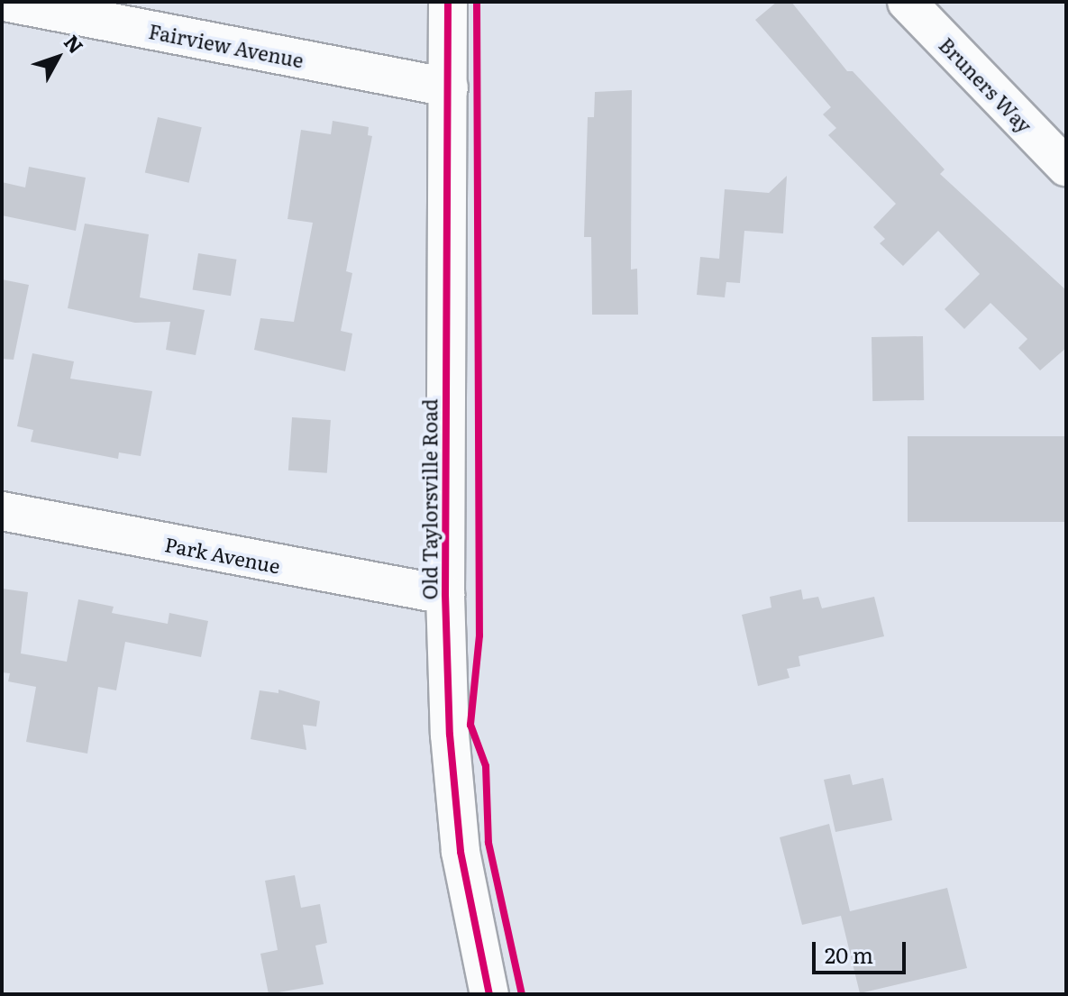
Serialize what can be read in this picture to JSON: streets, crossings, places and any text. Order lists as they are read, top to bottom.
{
  "streets": {
    "street": [
      "Fairview Avenue",
      "Bruners Way",
      "Old Taylorsville Road",
      "Park Avenue"
    ]
  },
  "crossings": [
    ["Fairview Avenue", "Old Taylorsville Road"],
    ["Old Taylorsville Road", "Park Avenue"]
  ],
  "scale_bar": "20 m",
  "north": "top right"
}
